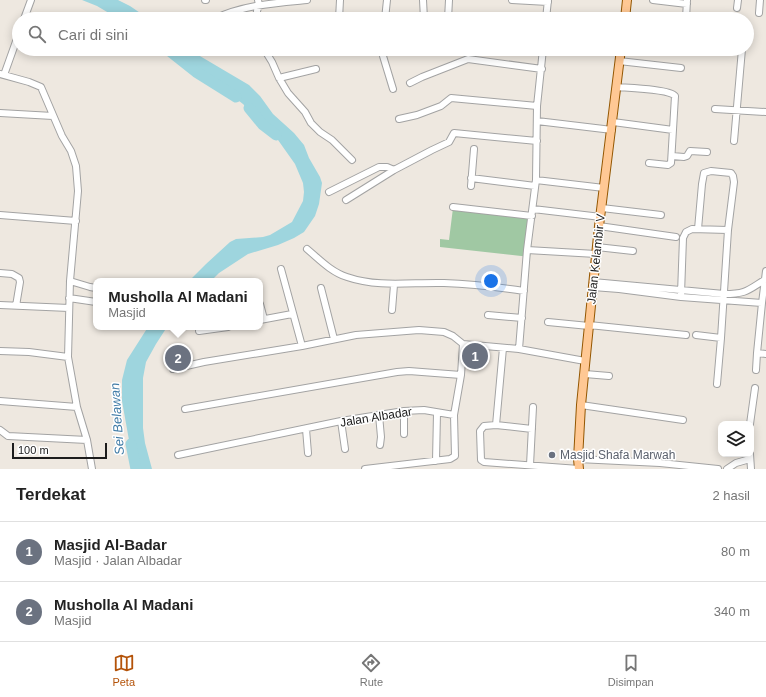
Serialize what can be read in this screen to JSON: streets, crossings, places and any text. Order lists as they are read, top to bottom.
{
  "streets": {
    "main road": ["Jalan Kelambir V"],
    "street": ["Jalan Albadar"]
  },
  "water": ["Sei Belawan"],
  "places": ["Masjid Shafa Marwah"],
  "scale_bar": "100 m",
  "page": {
    "search": "Cari di sini",
    "popup": ["Musholla Al Madani", "Masjid"],
    "pins": ["1", "2"],
    "scale": "100 m",
    "heading": ["Terdekat", "2 hasil"],
    "list": [
      {
        "mark": "1",
        "name": "Masjid Al-Badar",
        "note": "Masjid · Jalan Albadar",
        "value": "80 m"
      },
      {
        "mark": "2",
        "name": "Musholla Al Madani",
        "note": "Masjid",
        "value": "340 m"
      }
    ],
    "nav": ["Peta", "Rute", "Disimpan"]
  }
}
